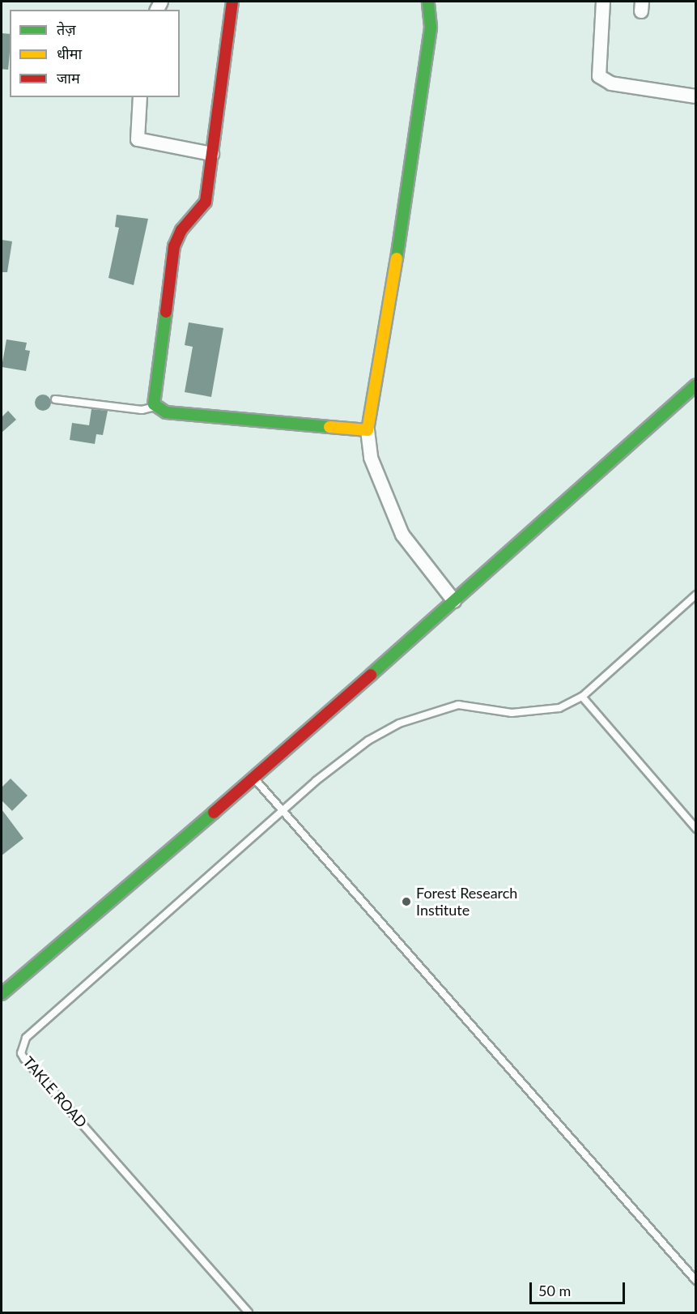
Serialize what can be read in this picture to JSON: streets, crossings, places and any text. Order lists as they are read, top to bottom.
{
  "streets": {
    "lane": ["TAKLE ROAD"]
  },
  "places": ["Forest Research Institute"],
  "legend": ["तेज़", "धीमा", "जाम"],
  "scale_bar": "50 m"
}
